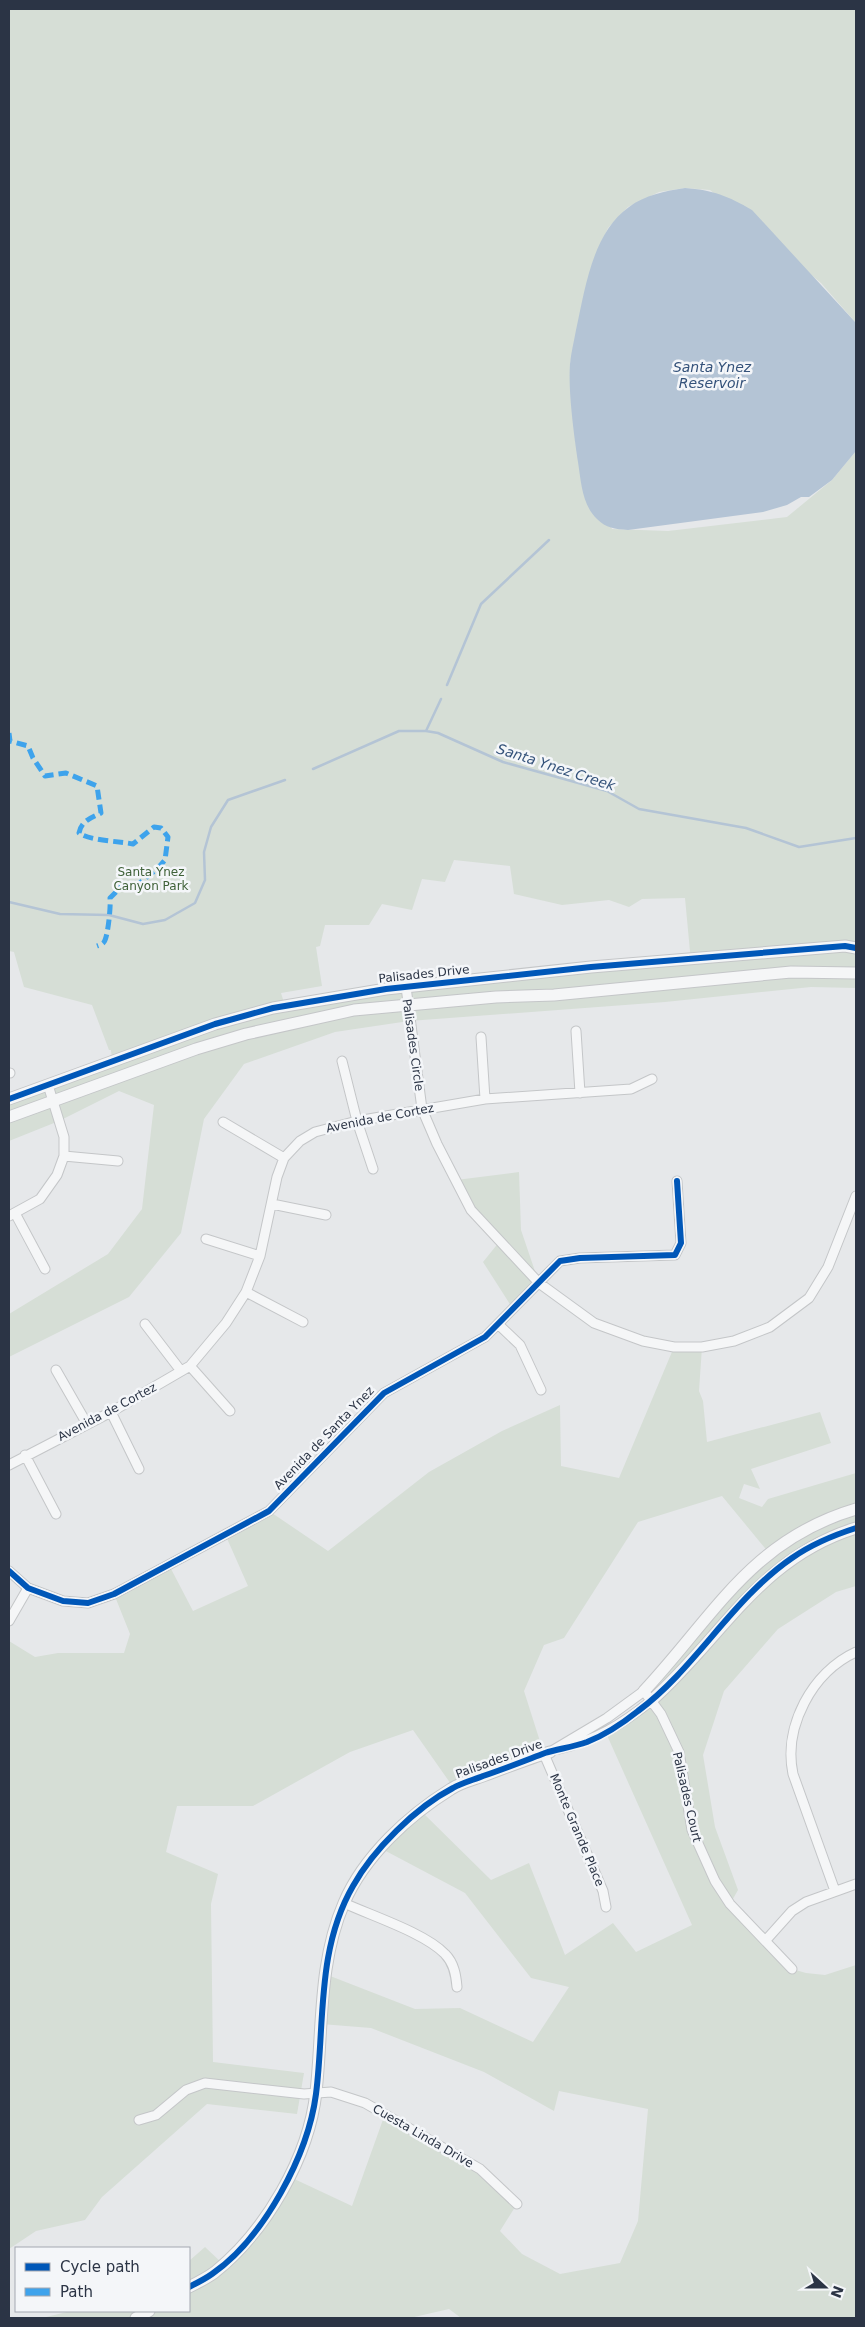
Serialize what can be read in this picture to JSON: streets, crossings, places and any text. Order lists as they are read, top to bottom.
{
  "streets": {
    "street": [
      "Palisades Drive",
      "Palisades Circle",
      "Avenida de Cortez",
      "Avenida de Santa Ynez",
      "Palisades Court",
      "Monte Grande Place",
      "Cuesta Linda Drive"
    ]
  },
  "crossings": [
    ["Palisades Drive", "Palisades Circle"],
    ["Palisades Drive", "Palisades Court"],
    ["Palisades Drive", "Monte Grande Place"],
    ["Palisades Drive", "Cuesta Linda Drive"],
    ["Palisades Circle", "Avenida de Cortez"],
    ["Palisades Circle", "Avenida de Santa Ynez"]
  ],
  "water": ["Santa Ynez Reservoir", "Santa Ynez Creek"],
  "parks": ["Santa Ynez Canyon Park"],
  "legend": ["Cycle path", "Path"],
  "north": "right"
}
